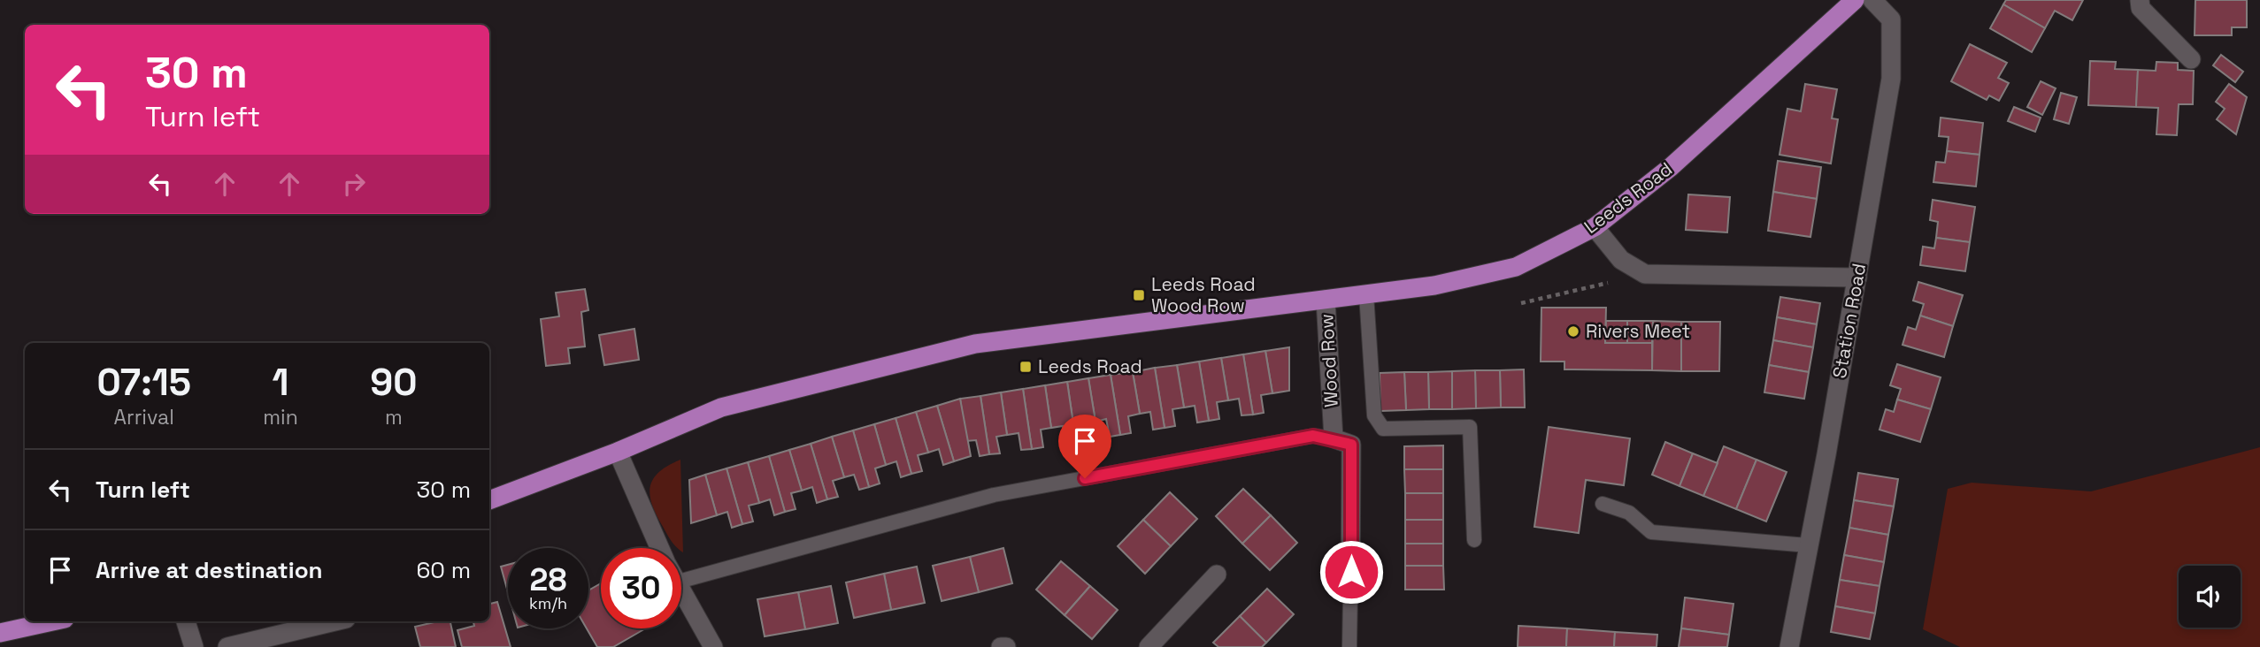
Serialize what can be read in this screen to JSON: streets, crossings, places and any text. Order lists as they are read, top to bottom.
{
  "streets": {
    "main road": ["Leeds Road"],
    "street": ["Station Road", "Wood Row"]
  },
  "crossings": [
    ["Leeds Road", "Wood Row"]
  ],
  "places": {
    "transit": ["Leeds Road Wood Row", "Leeds Road"],
    "other": ["Rivers Meet"]
  },
  "page": {
    "turn": ["30 m", "Turn left"],
    "eta": [
      "07:15",
      "Arrival",
      "1",
      "min",
      "90",
      "m"
    ],
    "list": [
      {
        "name": "Turn left",
        "value": "30 m"
      },
      {
        "name": "Arrive at destination",
        "value": "60 m"
      }
    ],
    "speed": "28 km/h",
    "limit": "30"
  }
}
